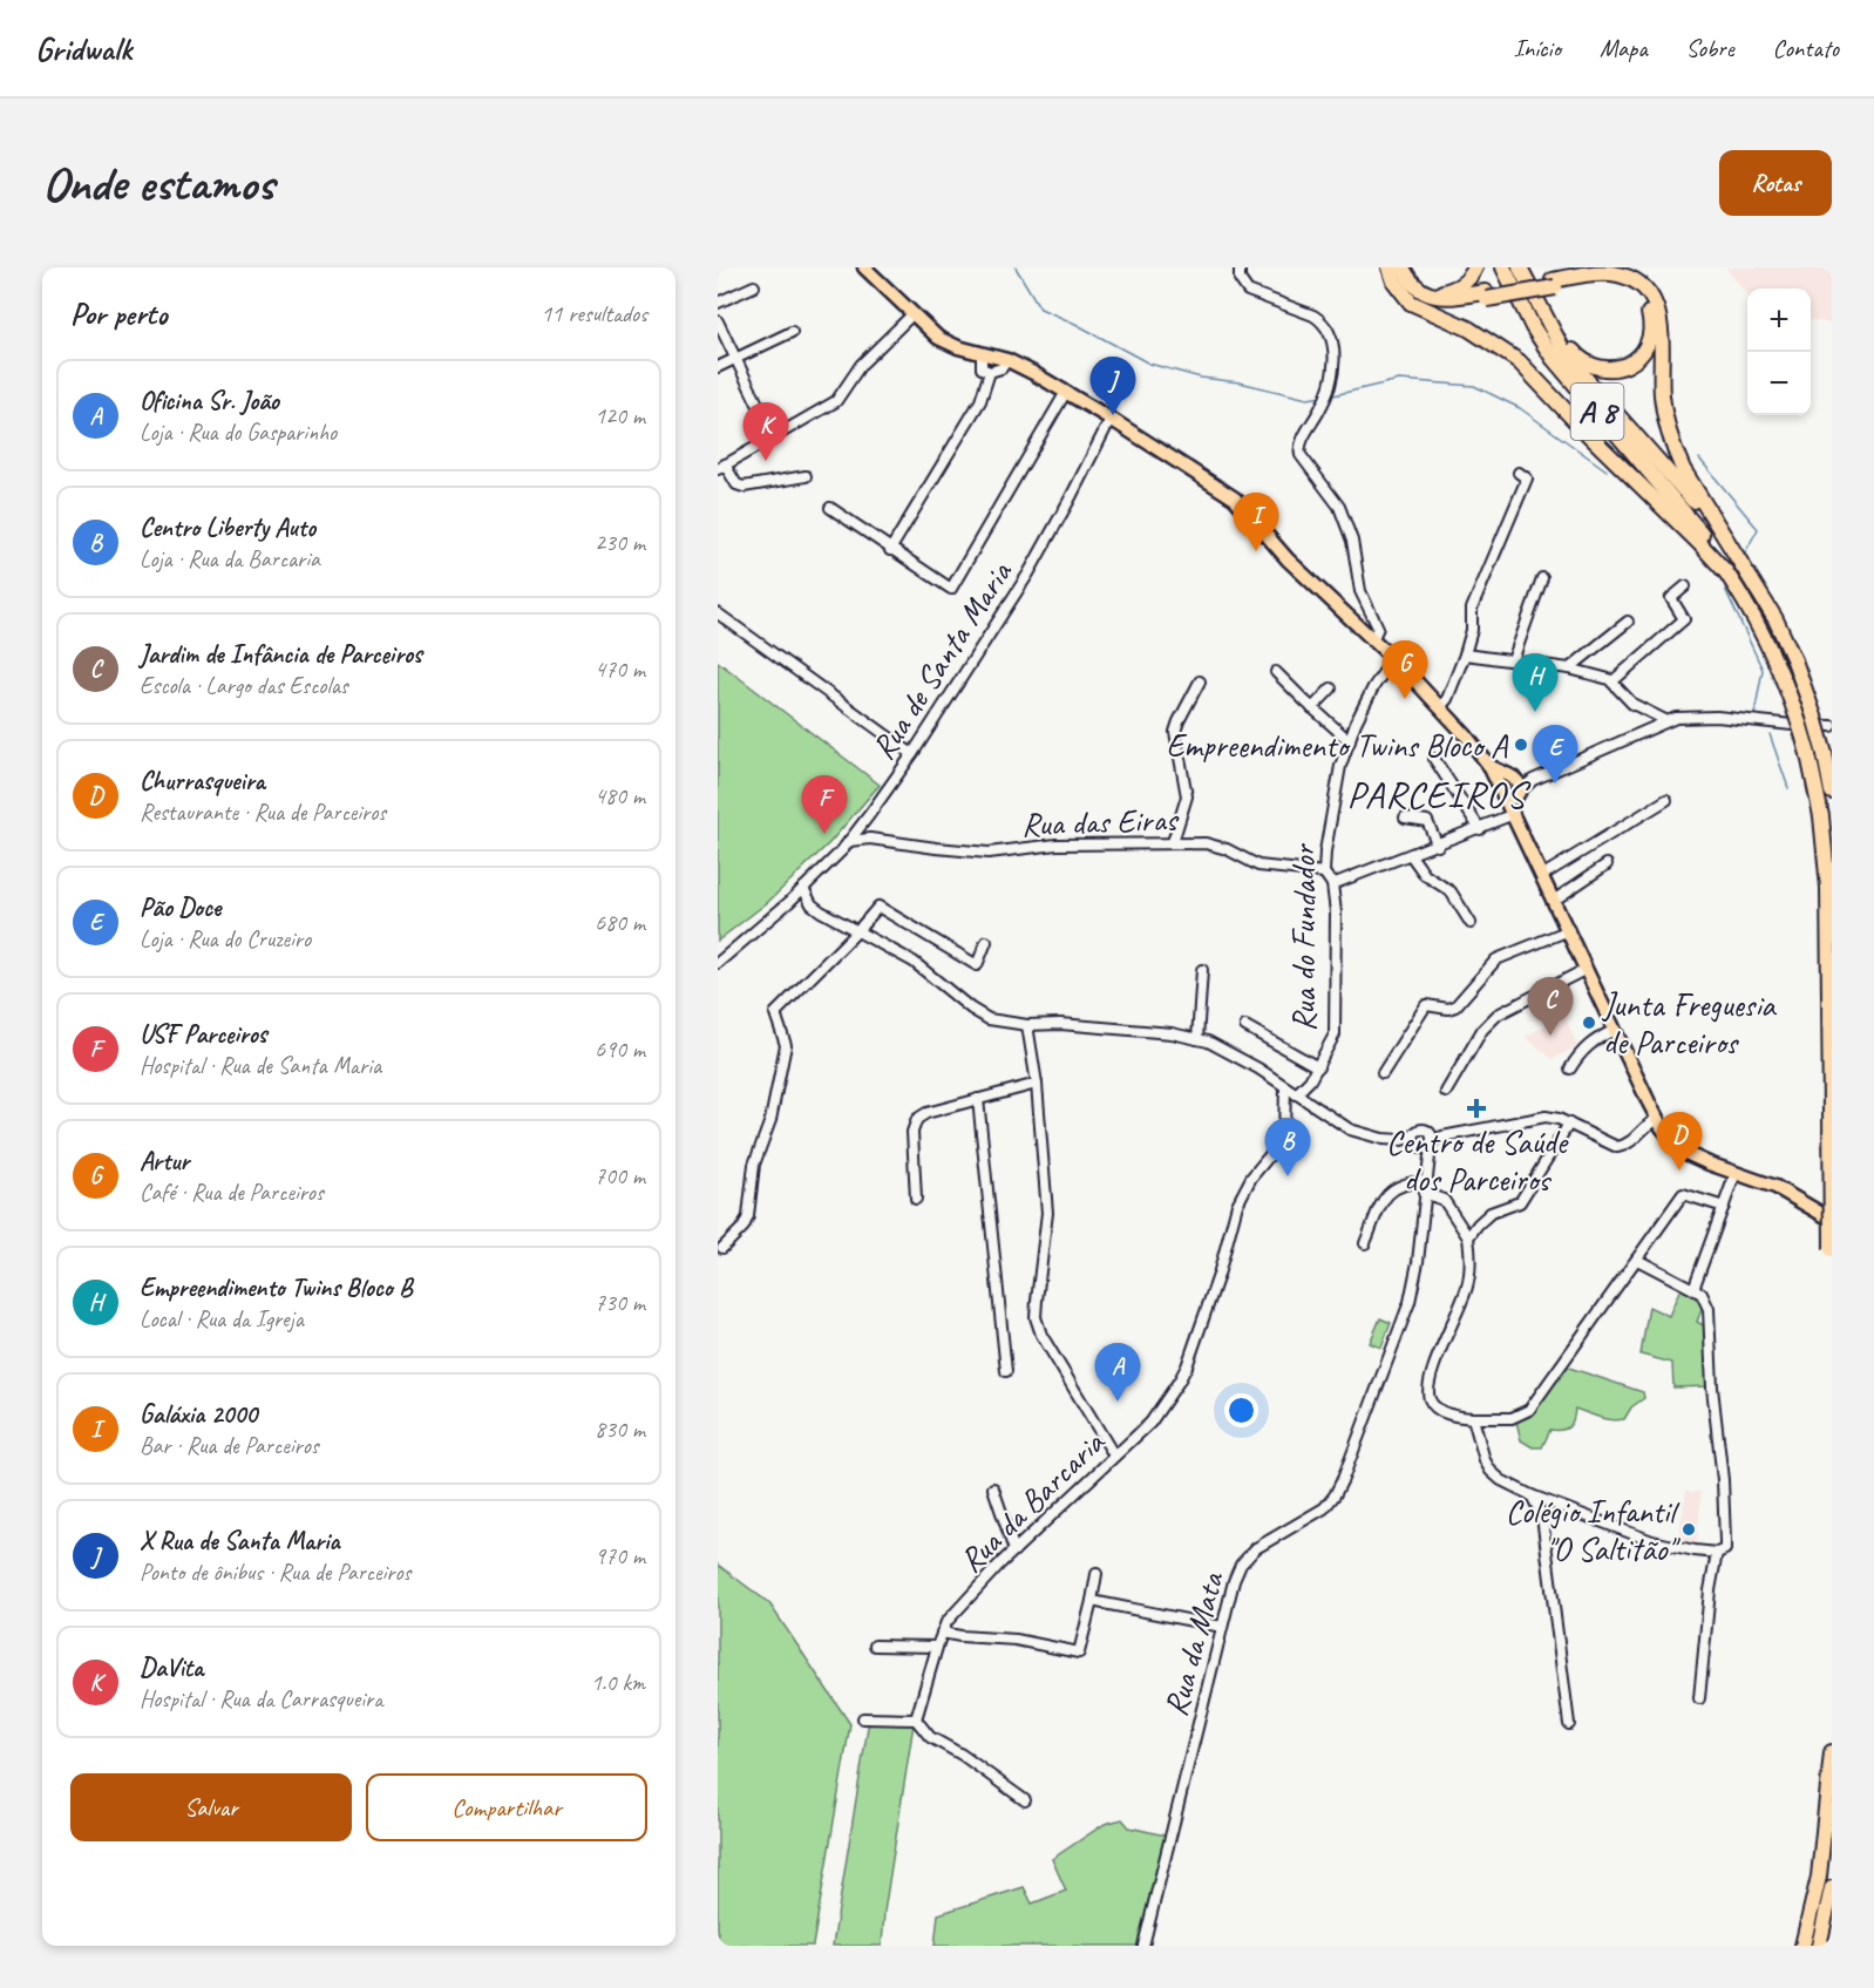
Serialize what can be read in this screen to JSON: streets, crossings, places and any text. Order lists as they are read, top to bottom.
{
  "streets": {
    "highway": ["A 8"],
    "street": [
      "Rua de Santa Maria",
      "Rua das Eiras",
      "Rua do Fundador",
      "Rua da Barcaria",
      "Rua da Mata"
    ]
  },
  "crossings": [
    ["Rua de Santa Maria", "Rua das Eiras"],
    ["Rua das Eiras", "Rua do Fundador"]
  ],
  "districts": ["PARCEIROS"],
  "places": {
    "other": ["Empreendimento Twins Bloco A", "Junta Freguesia de Parceiros", "Colégio Infantil \"O Saltitão\""],
    "health": ["Centro de Saúde dos Parceiros"]
  },
  "page": {
    "header": "Gridwalk",
    "nav": [
      "Início",
      "Mapa",
      "Sobre",
      "Contato"
    ],
    "buttons": [
      "Rotas",
      ["Salvar", "Compartilhar"]
    ],
    "title": "Onde estamos",
    "heading": ["Por perto", "11 resultados"],
    "map_buttons": ["+", "−"],
    "pins": [
      "J",
      "K",
      "I",
      "G",
      "H",
      "E",
      "F",
      "C",
      "D",
      "B",
      "A"
    ],
    "list": [
      {
        "mark": "A",
        "name": "Oficina Sr. João",
        "note": "Loja · Rua do Gasparinho",
        "value": "120 m"
      },
      {
        "mark": "B",
        "name": "Centro Liberty Auto",
        "note": "Loja · Rua da Barcaria",
        "value": "230 m"
      },
      {
        "mark": "C",
        "name": "Jardim de Infância de Parceiros",
        "note": "Escola · Largo das Escolas",
        "value": "470 m"
      },
      {
        "mark": "D",
        "name": "Churrasqueira",
        "note": "Restaurante · Rua de Parceiros",
        "value": "480 m"
      },
      {
        "mark": "E",
        "name": "Pão Doce",
        "note": "Loja · Rua do Cruzeiro",
        "value": "680 m"
      },
      {
        "mark": "F",
        "name": "USF Parceiros",
        "note": "Hospital · Rua de Santa Maria",
        "value": "690 m"
      },
      {
        "mark": "G",
        "name": "Artur",
        "note": "Café · Rua de Parceiros",
        "value": "700 m"
      },
      {
        "mark": "H",
        "name": "Empreendimento Twins Bloco B",
        "note": "Local · Rua da Igreja",
        "value": "730 m"
      },
      {
        "mark": "I",
        "name": "Galáxia 2000",
        "note": "Bar · Rua de Parceiros",
        "value": "830 m"
      },
      {
        "mark": "J",
        "name": "X Rua de Santa Maria",
        "note": "Ponto de ônibus · Rua de Parceiros",
        "value": "970 m"
      },
      {
        "mark": "K",
        "name": "DaVita",
        "note": "Hospital · Rua da Carrasqueira",
        "value": "1.0 km"
      }
    ]
  }
}
